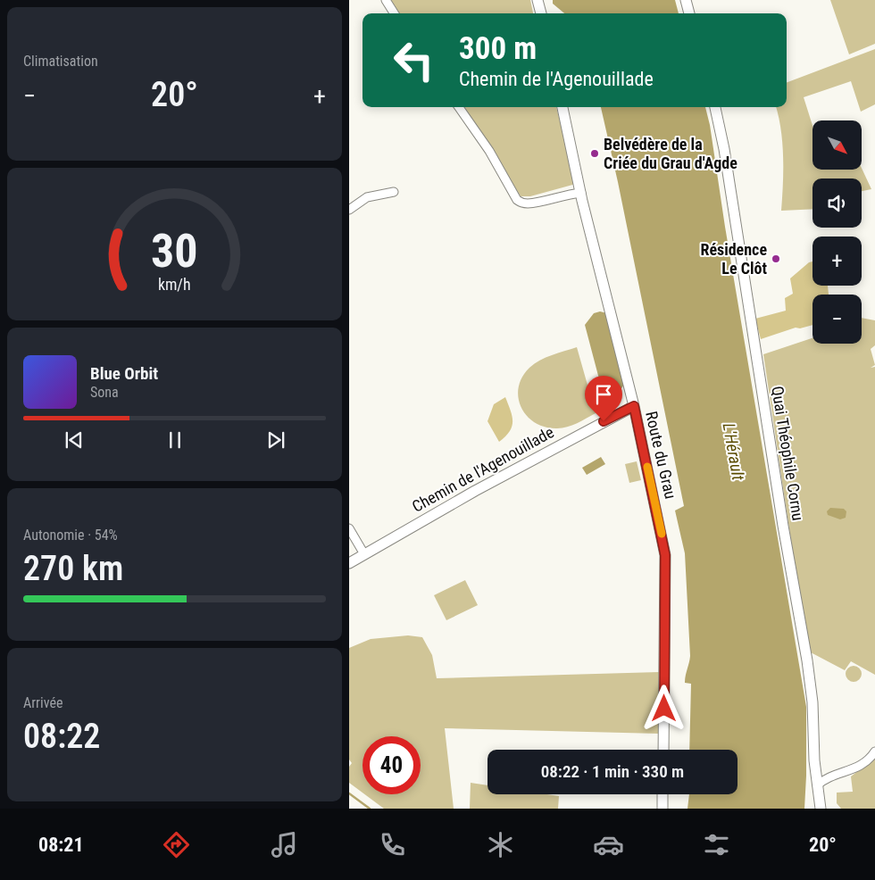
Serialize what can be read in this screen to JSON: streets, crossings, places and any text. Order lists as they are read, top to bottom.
{
  "streets": {
    "street": ["Quai Théophile Cornu", "Route du Grau", "Chemin de l'Agenouillade"]
  },
  "crossings": [
    ["Route du Grau", "Chemin de l'Agenouillade"]
  ],
  "water": ["L'Hérault"],
  "places": ["Belvédère de la Criée du Grau d'Agde", "Résidence Le Clôt"],
  "north": "bottom right",
  "page": {
    "tile": [
      "Climatisation",
      ["Autonomie · 54%", "270 km"],
      ["Arrivée", "08:22"]
    ],
    "turn": ["300 m", "Chemin de l'Agenouillade"],
    "heat": ["−", "20°", "+"],
    "map_buttons": ["+", "−"],
    "song": ["Blue Orbit", "Sona"],
    "limit": "40",
    "trip": "08:22 · 1 min · 330 m",
    "tabs": ["08:21", "20°"],
    "gauge": ["30", "km/h"]
  }
}
